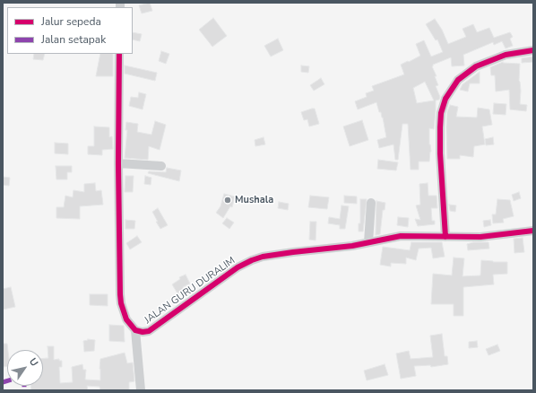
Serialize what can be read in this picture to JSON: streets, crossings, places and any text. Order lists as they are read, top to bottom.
{
  "streets": {
    "street": ["JALAN GURU DURALIM"]
  },
  "places": ["Mushala"],
  "legend": ["Jalur sepeda", "Jalan setapak"],
  "north": "top right"
}
